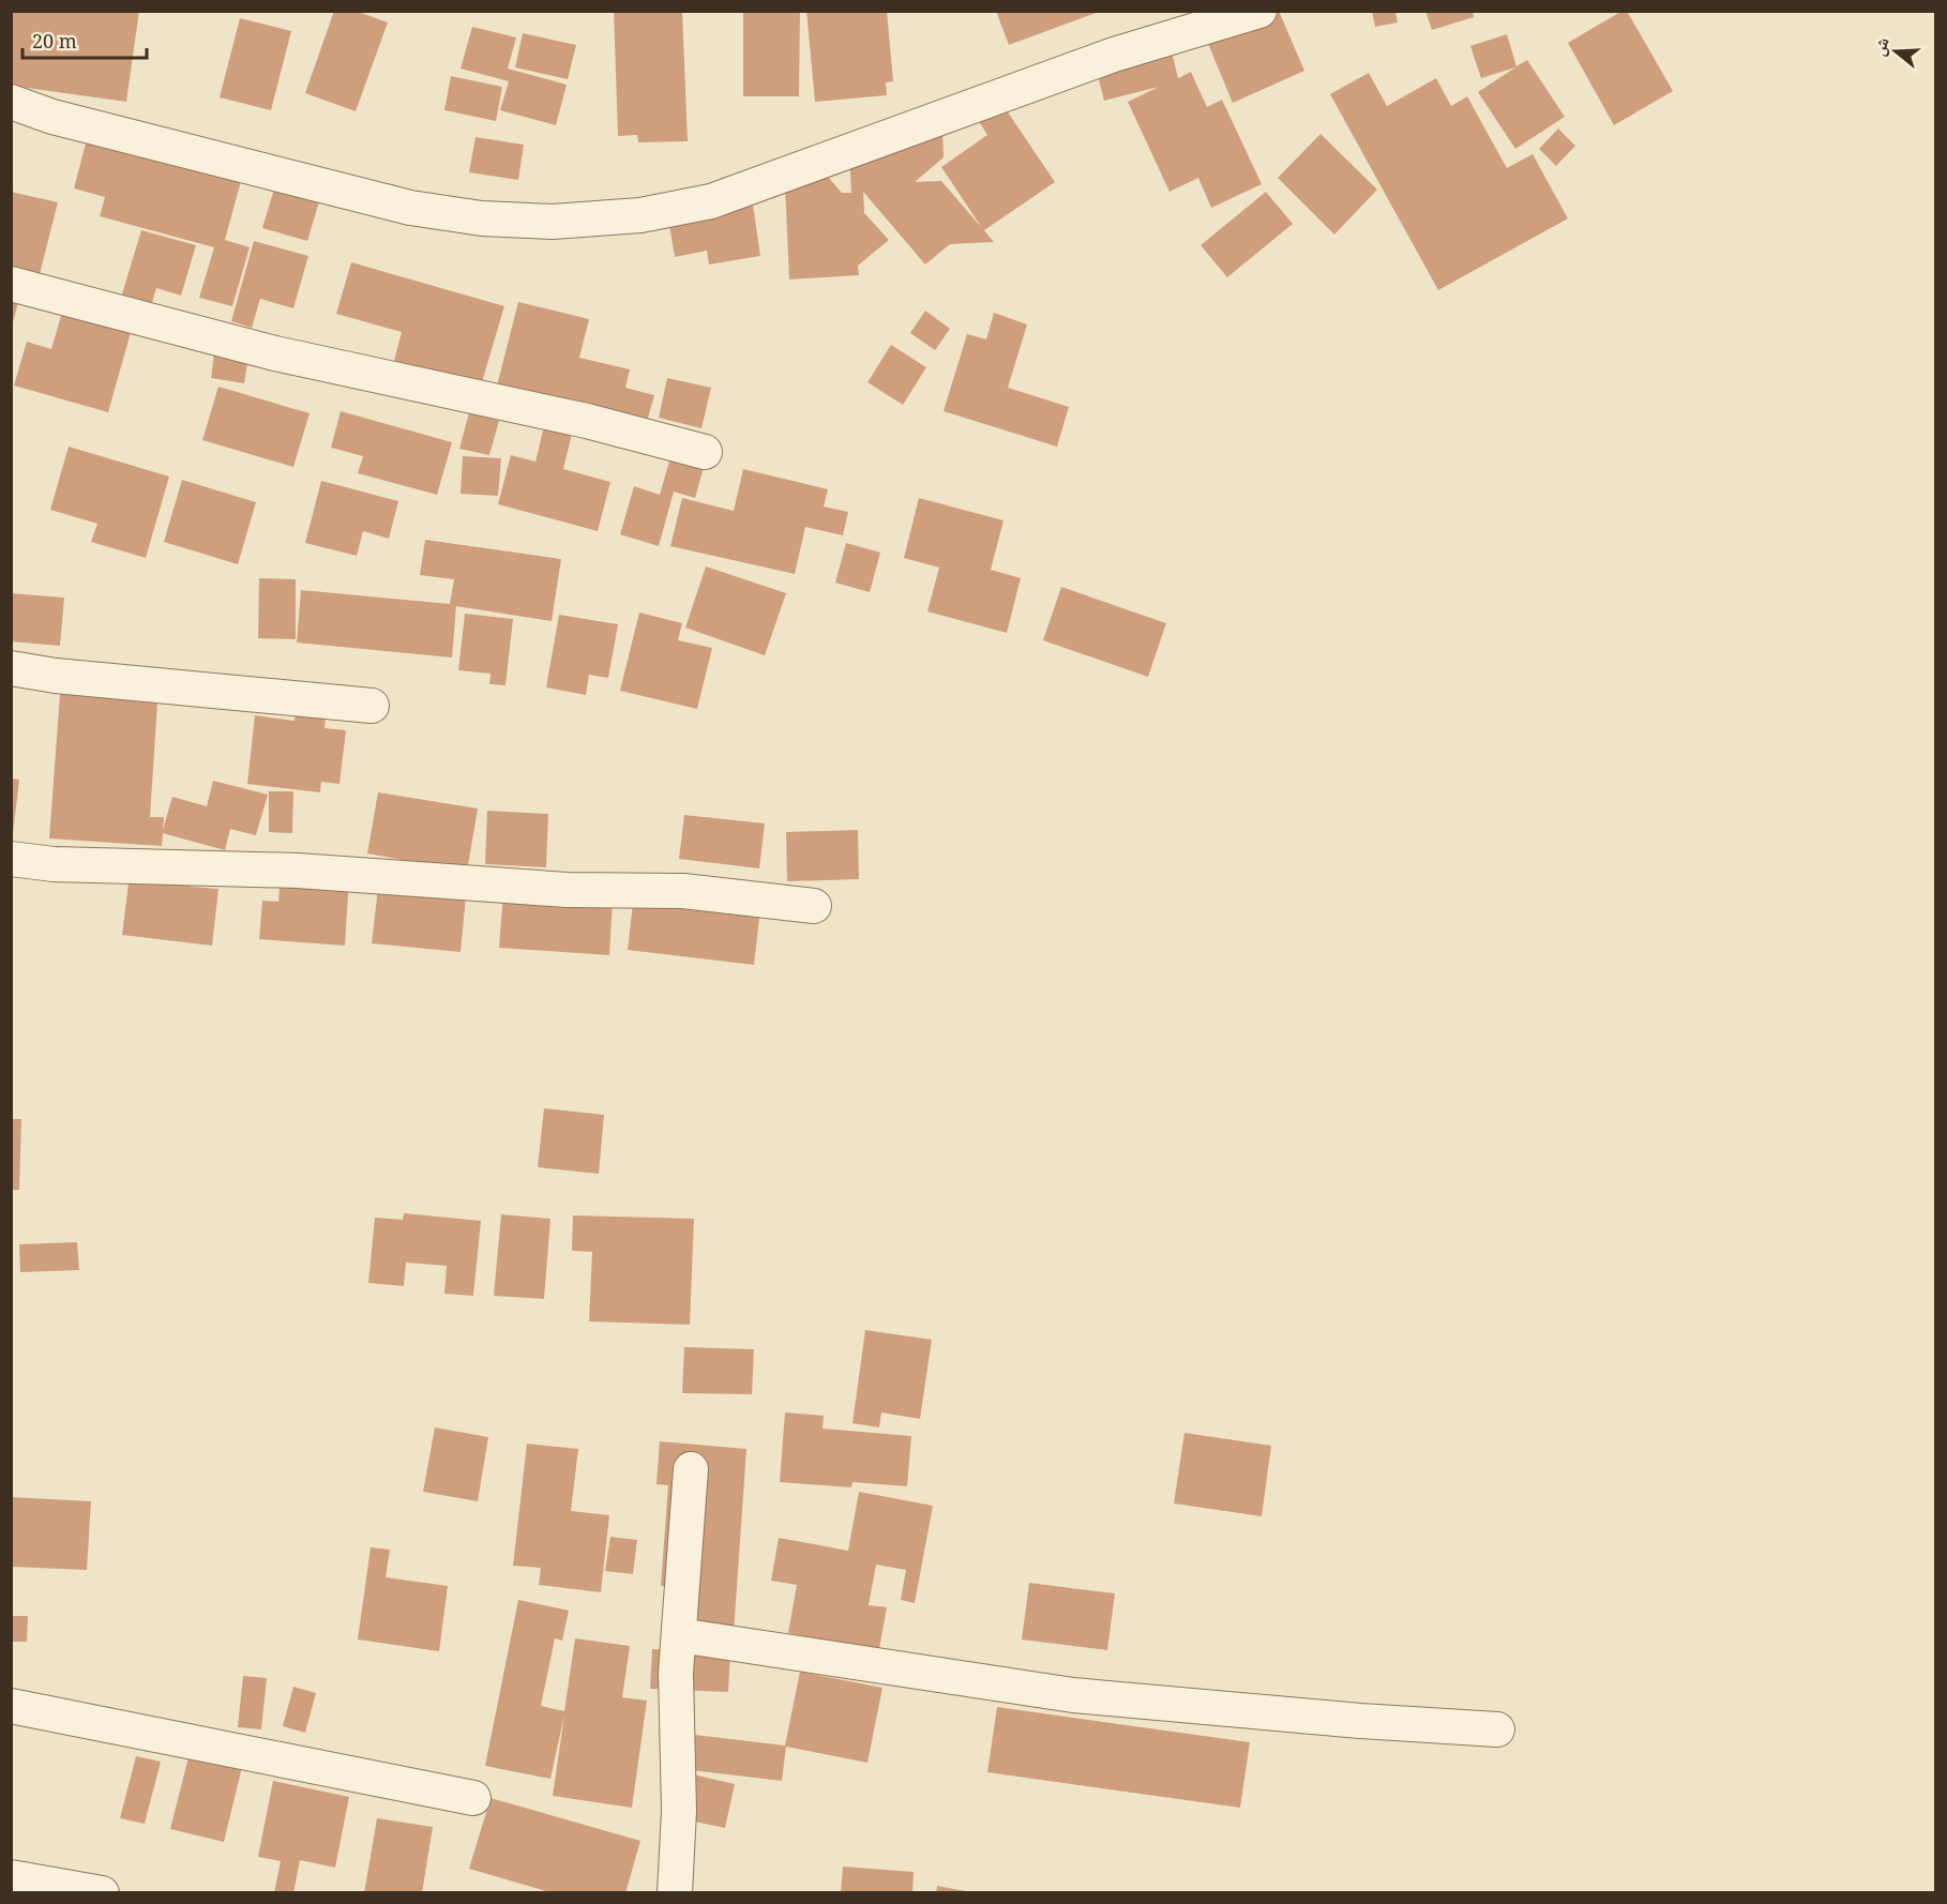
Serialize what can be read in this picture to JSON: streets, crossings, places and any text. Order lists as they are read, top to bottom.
{
  "scale_bar": "20 m",
  "north": "left"
}
